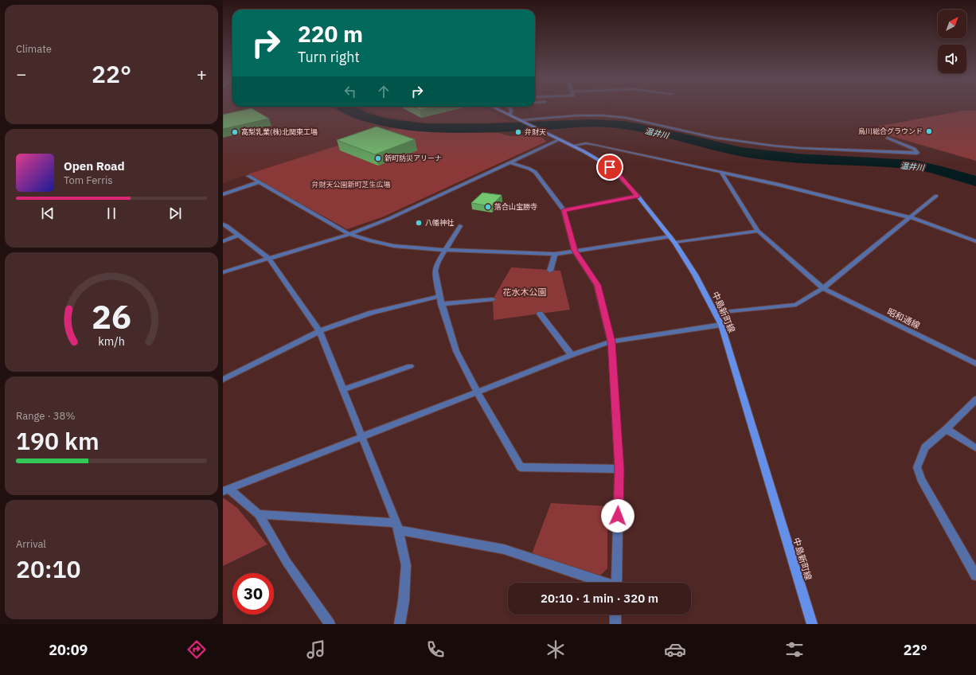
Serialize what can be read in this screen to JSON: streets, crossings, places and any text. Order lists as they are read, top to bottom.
{
  "streets": {
    "main road": ["中島新町線"],
    "street": ["昭和通線"]
  },
  "water": ["温井川"],
  "parks": ["弁財天公園新町芝生広場", "花水木公園"],
  "places": [
    "烏川総合グラウンド",
    "高梨乳業(株)北関東工場",
    "弁財天",
    "新町防災アリーナ",
    "落合山宝勝寺",
    "八幡神社"
  ],
  "north": "top right",
  "page": {
    "tile": [
      "Climate",
      ["Range · 38%", "190 km"],
      ["Arrival", "20:10"]
    ],
    "turn": ["220 m", "Turn right"],
    "heat": ["−", "22°", "+"],
    "song": ["Open Road", "Tom Ferris"],
    "limit": "30",
    "trip": "20:10 · 1 min · 320 m",
    "tabs": ["20:09", "22°"],
    "gauge": ["26", "km/h"]
  }
}
